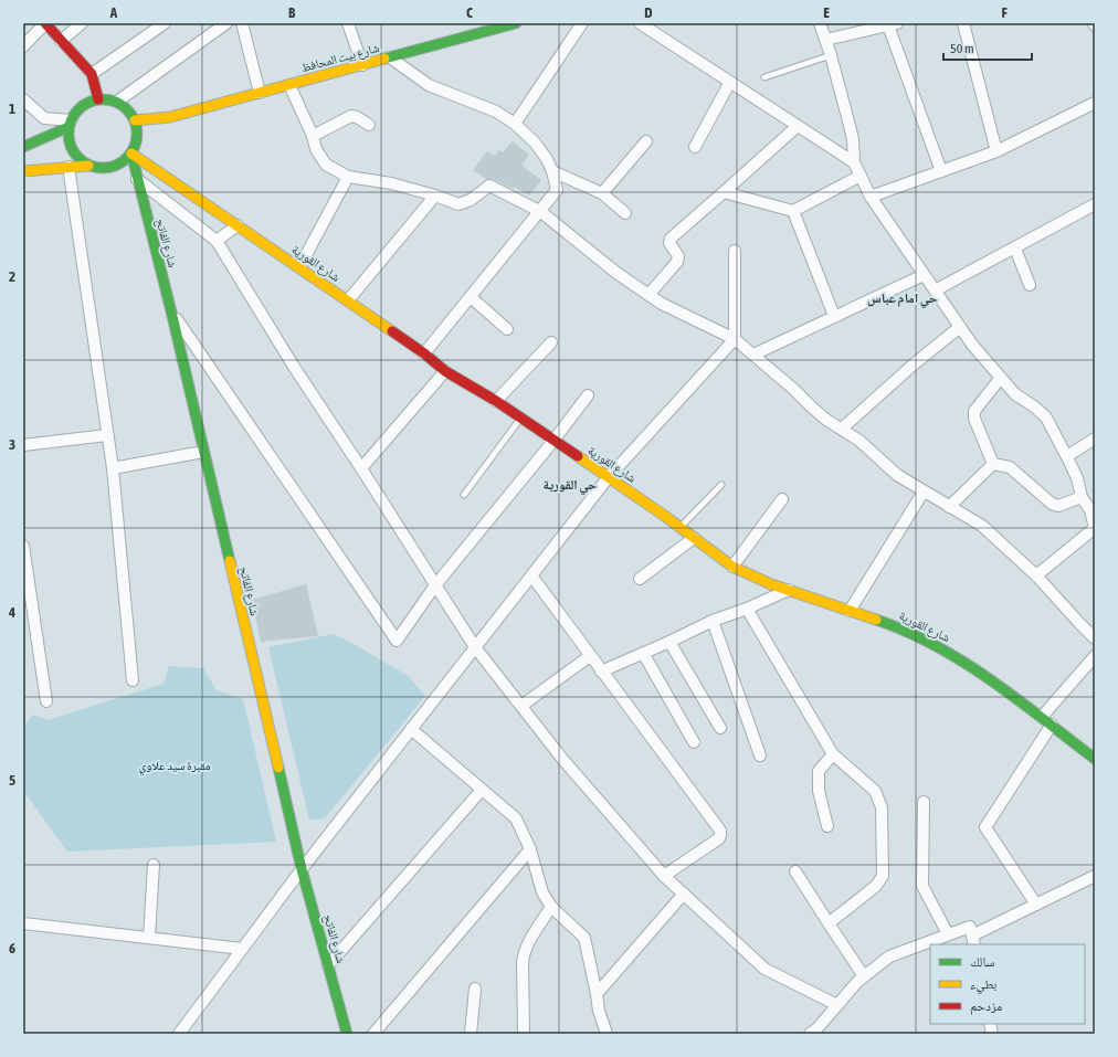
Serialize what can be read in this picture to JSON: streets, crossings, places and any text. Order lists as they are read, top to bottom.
{
  "streets": {
    "street": ["شارع بيت المحافظ", "شارع الفاتح", "شارع القورية"]
  },
  "crossings": [
    ["شارع الفاتح", "شارع القورية"]
  ],
  "districts": ["حي امام عباس", "حي القورية"],
  "parks": ["مقبرة سيد علاوي"],
  "legend": ["سالك", "بطيء", "مزدحم"],
  "scale_bar": "50 m",
  "grid": {
    "columns": [
      "A",
      "B",
      "C",
      "D",
      "E",
      "F"
    ],
    "rows": [
      "1",
      "2",
      "3",
      "4",
      "5",
      "6"
    ]
  }
}
